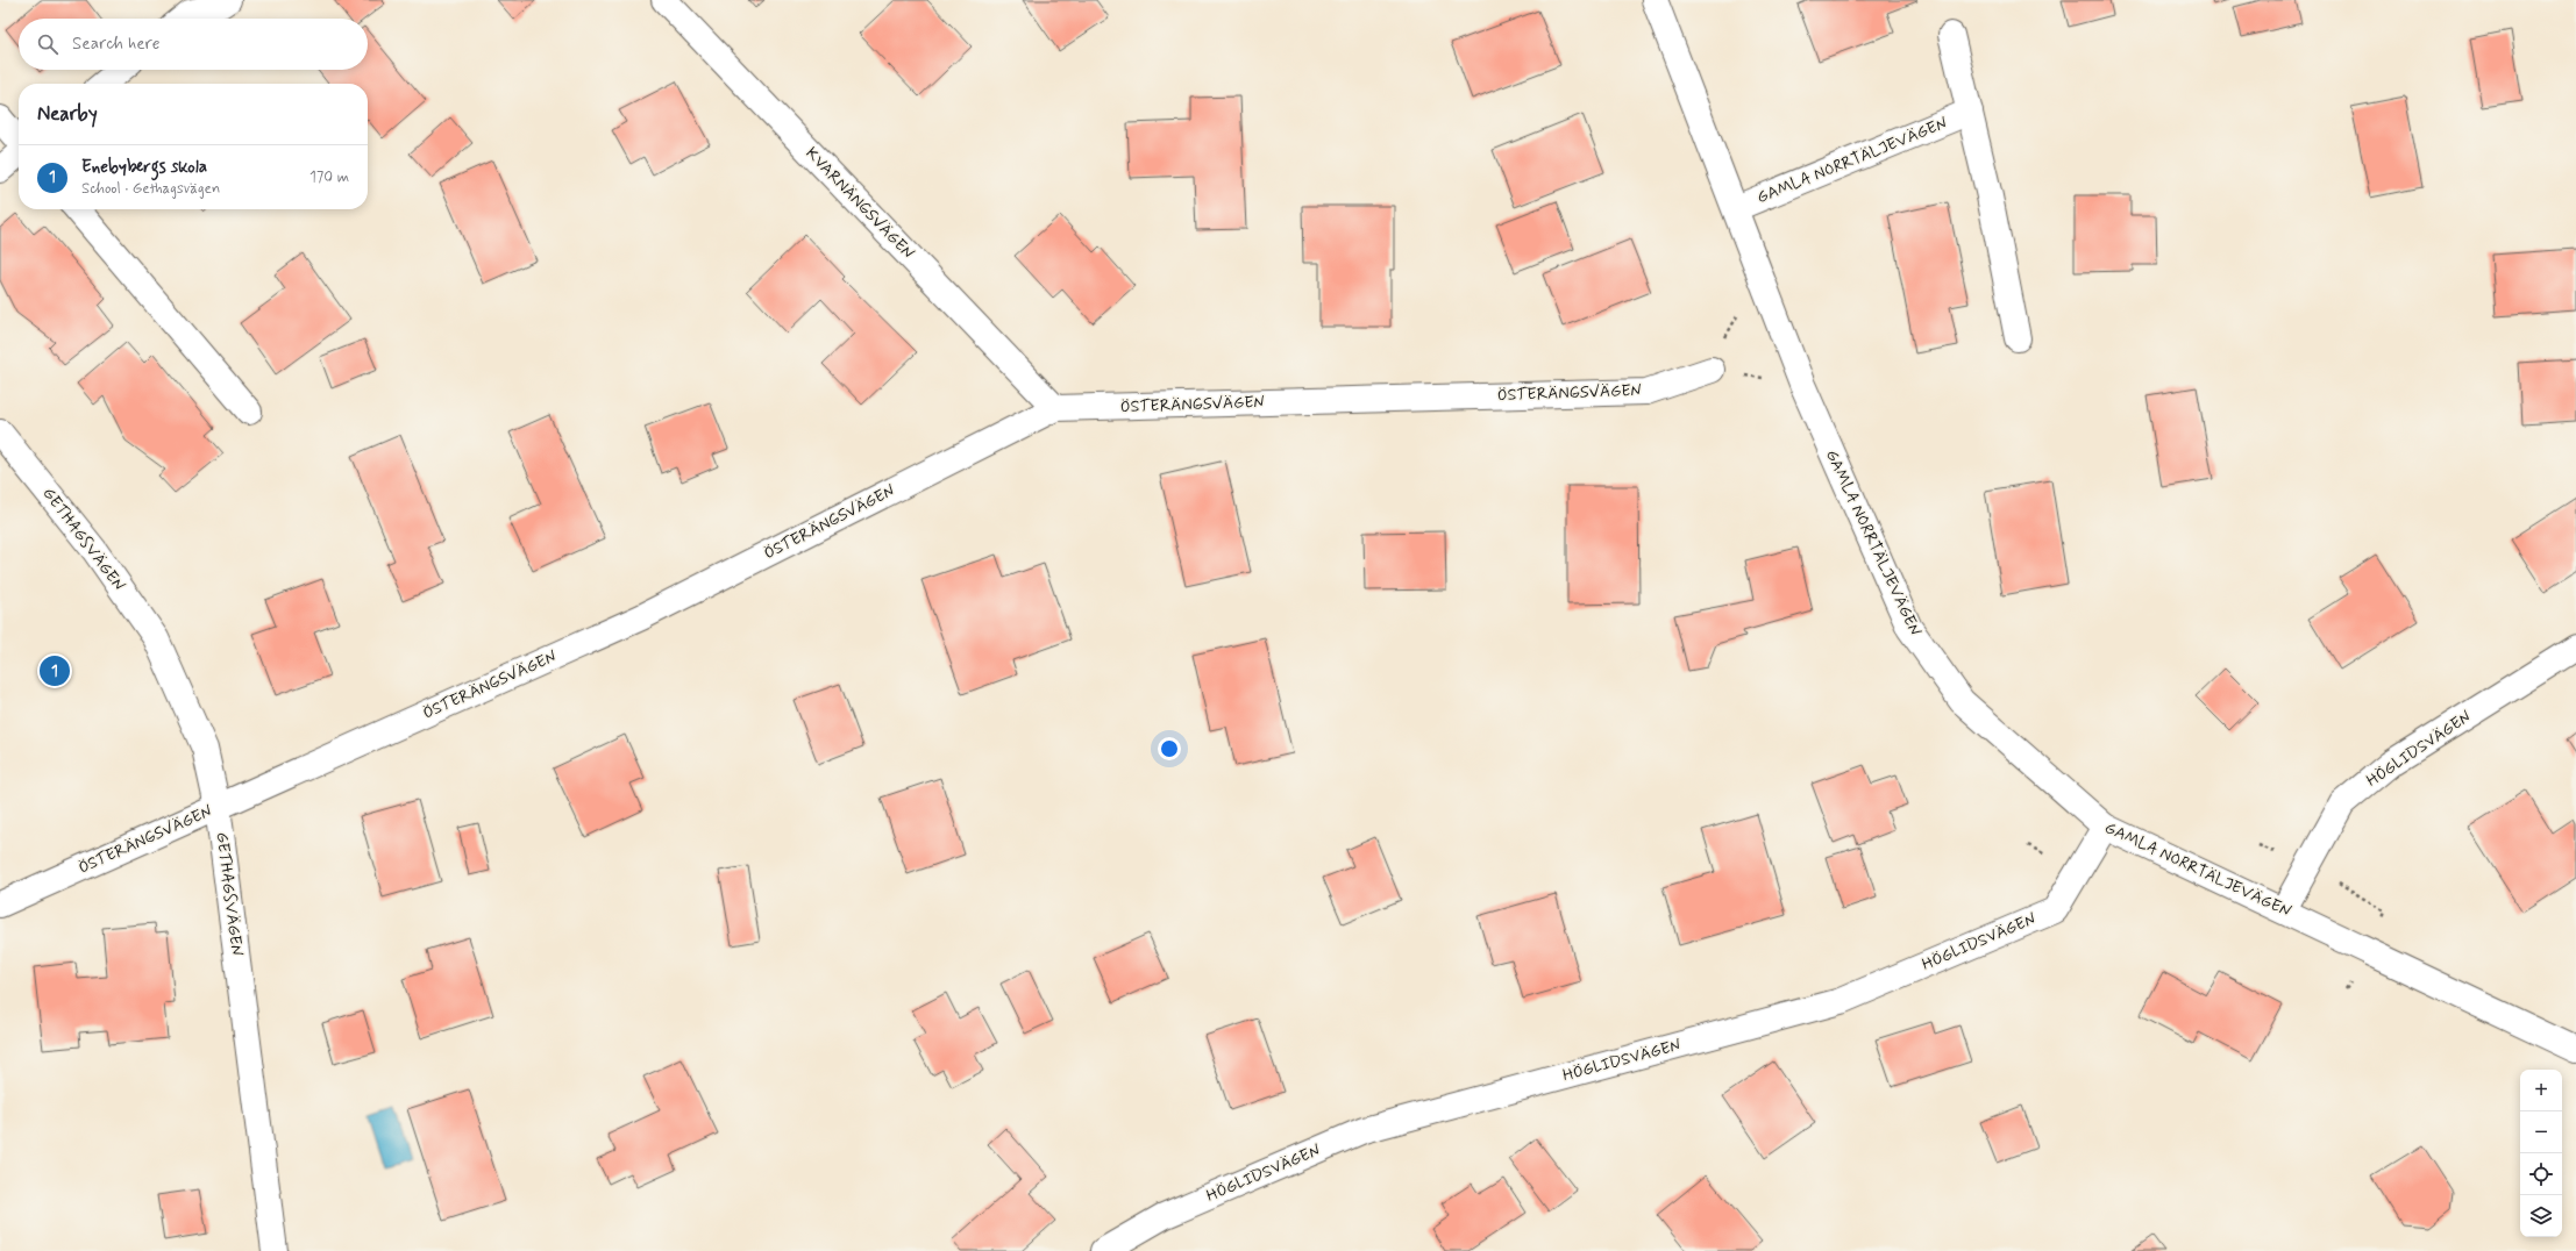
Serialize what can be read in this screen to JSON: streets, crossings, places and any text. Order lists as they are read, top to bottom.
{
  "streets": {
    "street": [
      "GAMLA NORRTÄLJEVÄGEN",
      "KVARNÄNGSVÄGEN",
      "ÖSTERÄNGSVÄGEN",
      "GETHAGSVÄGEN",
      "HÖGLIDSVÄGEN"
    ]
  },
  "crossings": [
    ["GAMLA NORRTÄLJEVÄGEN", "HÖGLIDSVÄGEN"],
    ["KVARNÄNGSVÄGEN", "ÖSTERÄNGSVÄGEN"],
    ["ÖSTERÄNGSVÄGEN", "GETHAGSVÄGEN"]
  ],
  "page": {
    "search": "Search here",
    "heading": "Nearby",
    "list": [
      {
        "mark": "1",
        "name": "Enebybergs skola",
        "note": "School · Gethagsvägen",
        "value": "170 m"
      }
    ],
    "pins": "1",
    "map_buttons": ["+", "−"]
  }
}
